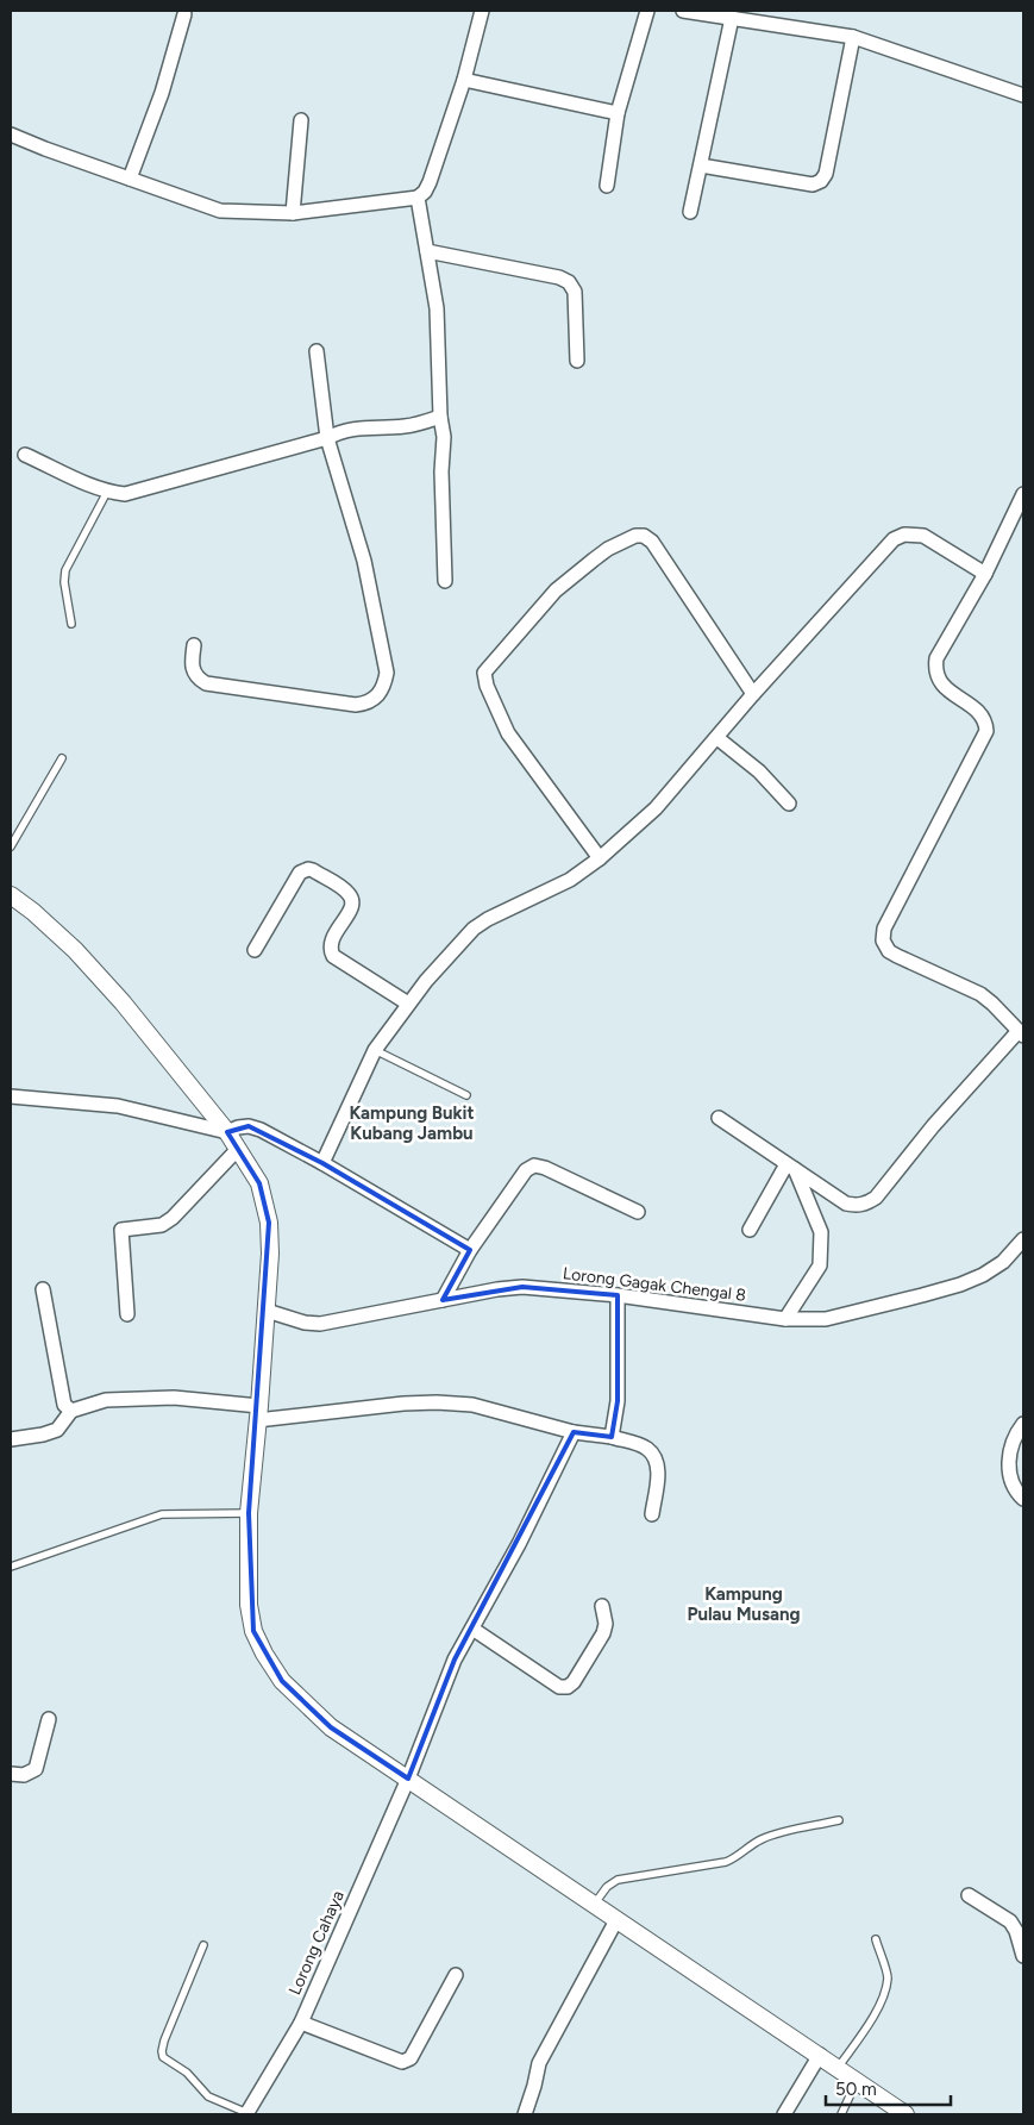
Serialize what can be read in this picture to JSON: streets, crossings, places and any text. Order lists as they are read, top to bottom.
{
  "streets": {
    "street": ["Lorong Gagak Chengal 8", "Lorong Cahaya"]
  },
  "districts": ["Kampung Bukit Kubang Jambu", "Kampung Pulau Musang"],
  "scale_bar": "50 m"
}
